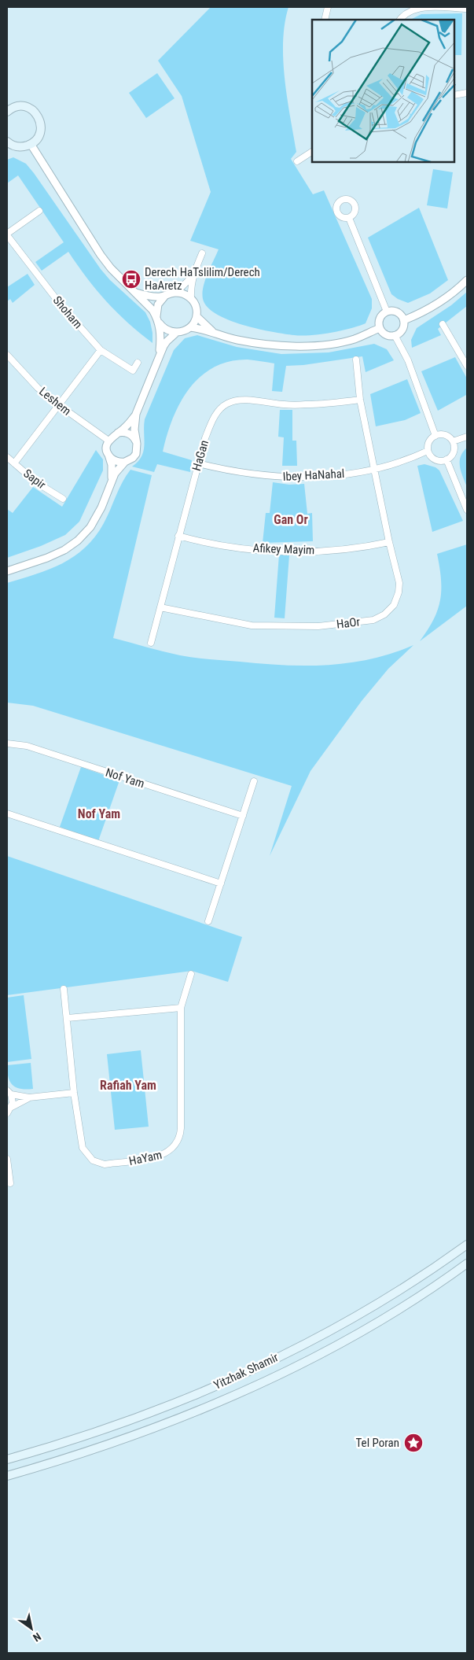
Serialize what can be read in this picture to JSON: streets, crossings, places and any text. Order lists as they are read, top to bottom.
{
  "streets": {
    "main road": ["Yitzhak Shamir"],
    "street": [
      "Shoham",
      "Leshem",
      "HaGan",
      "Ibey HaNahal",
      "Sapir",
      "Afikey Mayim",
      "HaOr",
      "Nof Yam",
      "HaYam"
    ]
  },
  "crossings": [
    ["HaGan", "Ibey HaNahal"],
    ["HaGan", "Afikey Mayim"],
    ["HaGan", "HaOr"],
    ["Ibey HaNahal", "HaOr"],
    ["Afikey Mayim", "HaOr"]
  ],
  "districts": ["Gan Or", "Nof Yam", "Rafiah Yam"],
  "places": {
    "bus stop": ["Derech HaTslilim/Derech HaAretz"],
    "place": ["Tel Poran"]
  },
  "north": "bottom right"
}
